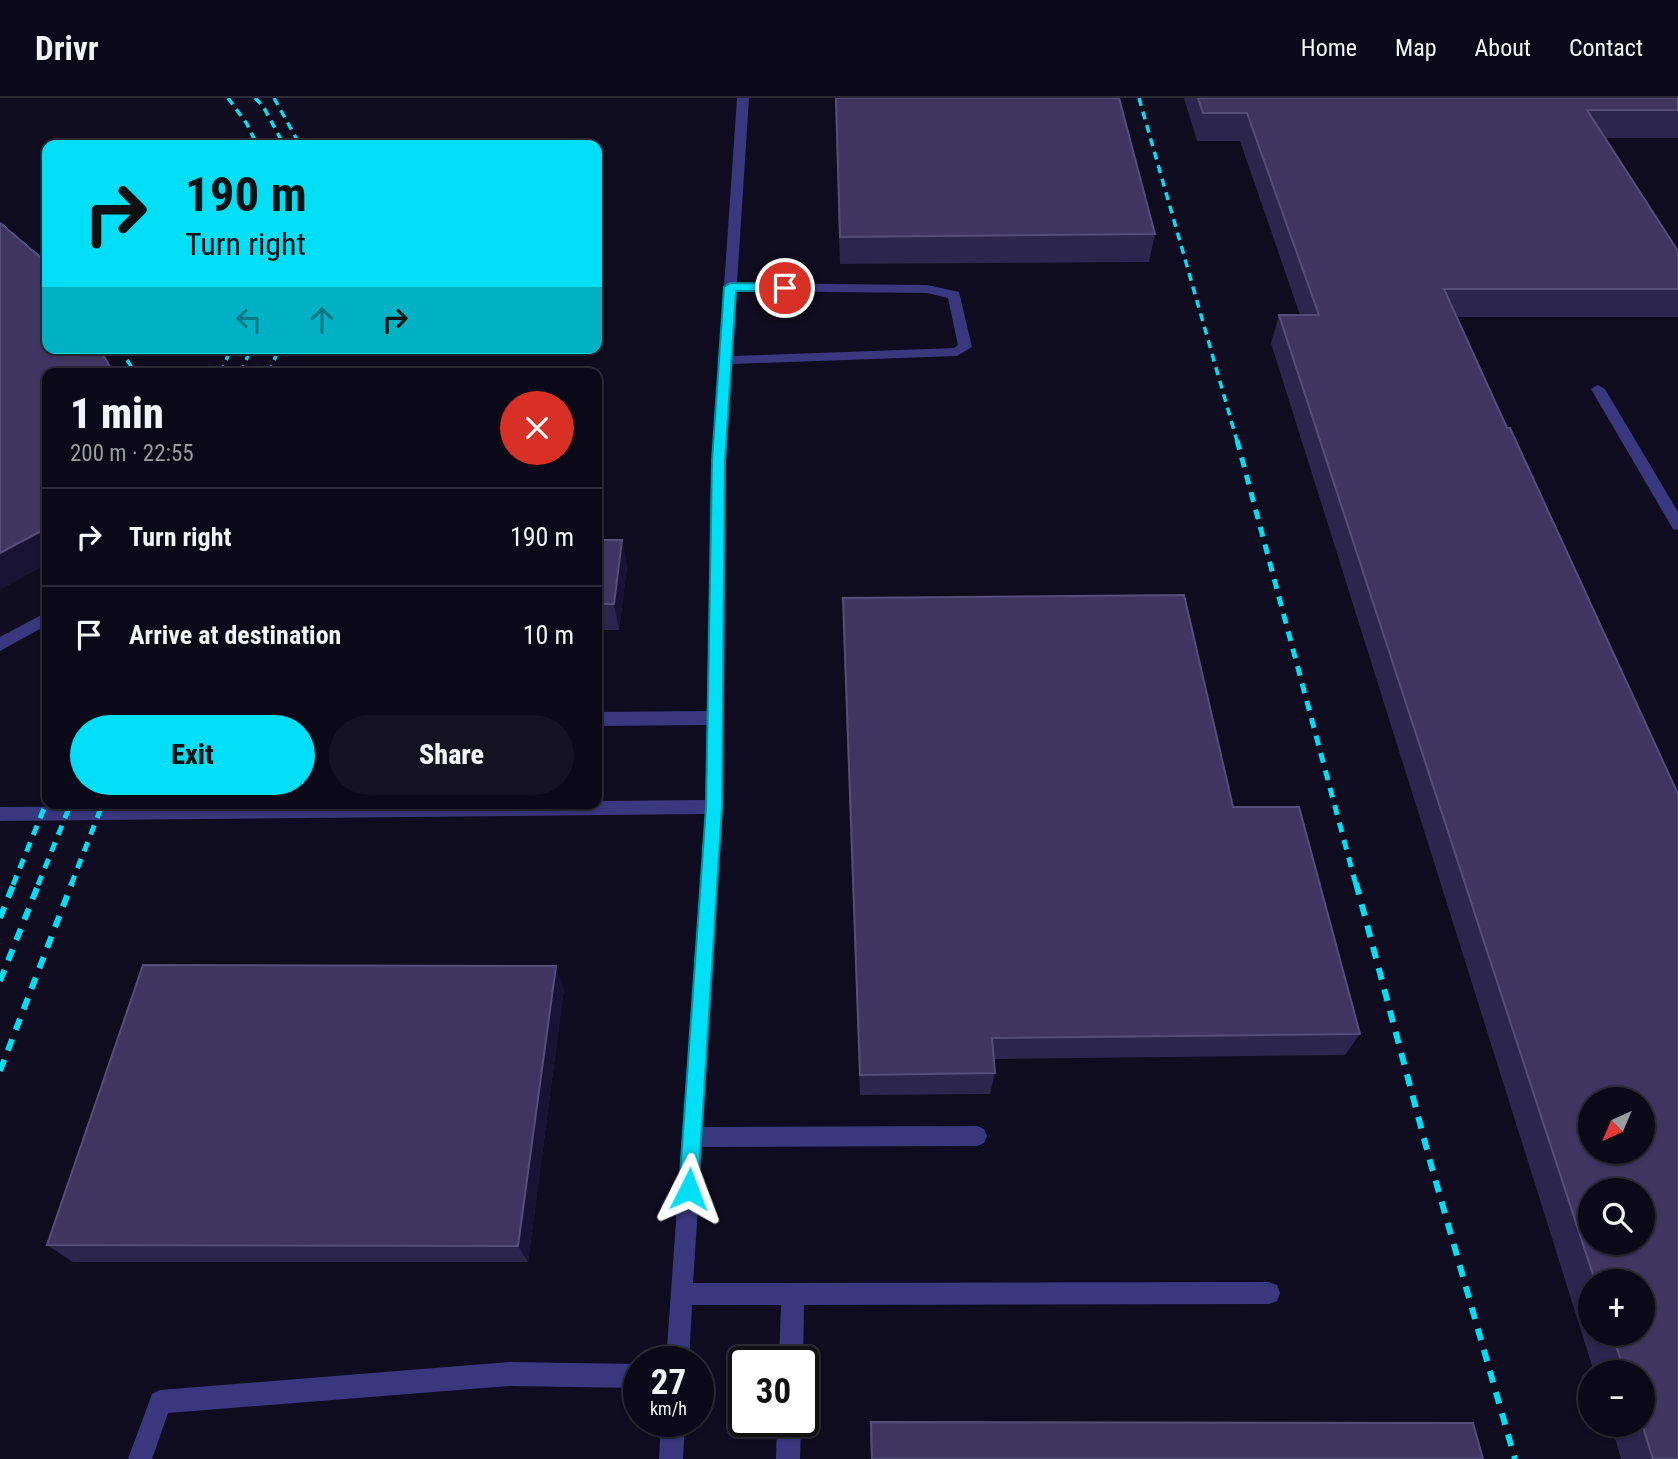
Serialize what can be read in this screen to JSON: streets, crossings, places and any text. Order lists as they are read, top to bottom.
{
  "north": "bottom left",
  "page": {
    "header": "Drivr",
    "nav": [
      "Home",
      "Map",
      "About",
      "Contact"
    ],
    "turn": ["190 m", "Turn right"],
    "heading": ["1 min", "200 m · 22:55"],
    "list": [
      {
        "name": "Turn right",
        "value": "190 m"
      },
      {
        "name": "Arrive at destination",
        "value": "10 m"
      }
    ],
    "buttons": ["Exit", "Share"],
    "map_buttons": ["+", "−"],
    "speed": "27 km/h",
    "limit": "30"
  }
}
